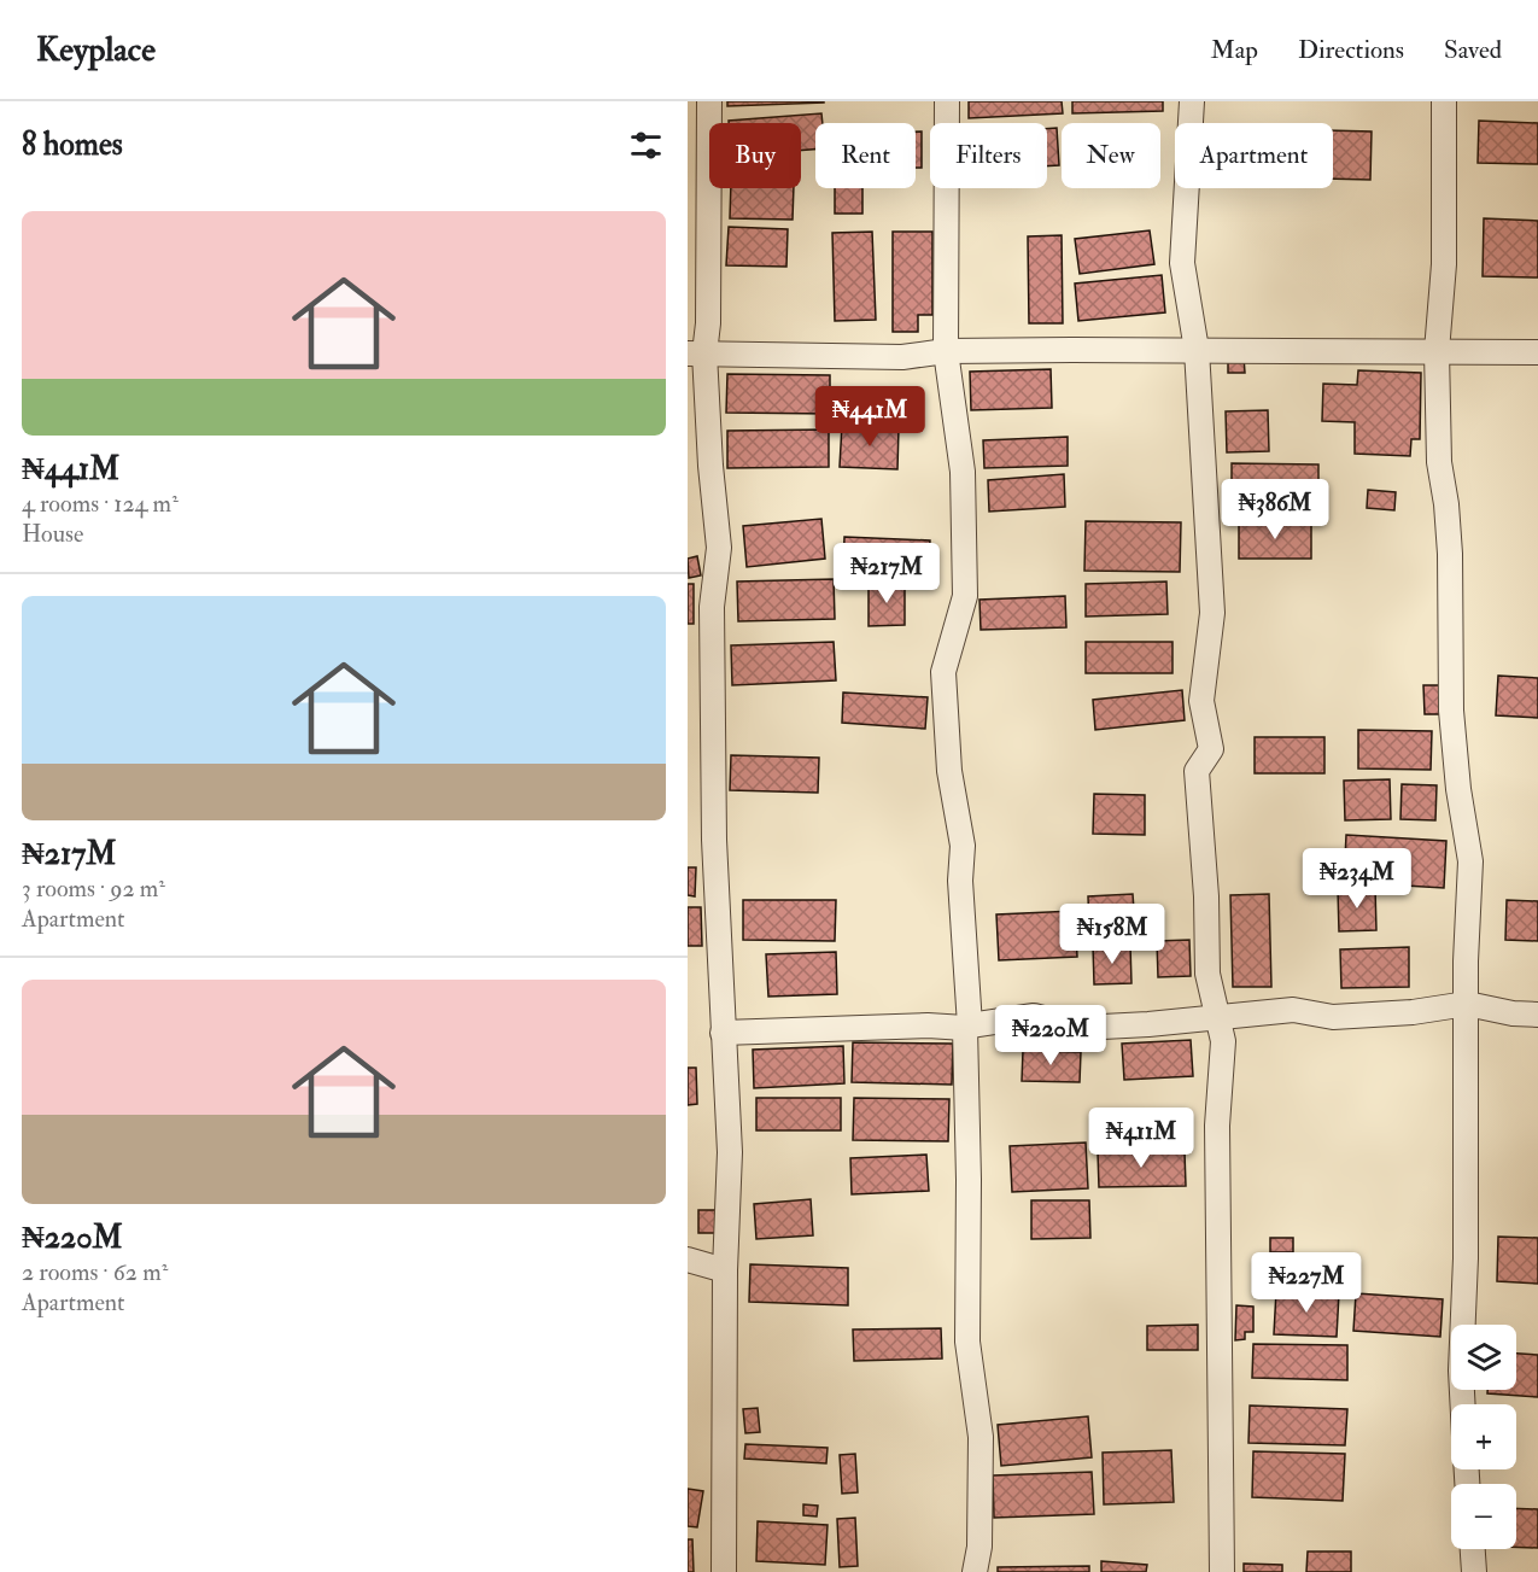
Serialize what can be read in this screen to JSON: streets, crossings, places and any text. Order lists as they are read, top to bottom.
{
  "page": {
    "header": "Keyplace",
    "nav": ["Map", "Directions", "Saved"],
    "heading": "8 homes",
    "chip": [
      "Buy",
      "Rent",
      "Filters",
      "New",
      "Apartment"
    ],
    "list": [
      {
        "name": "₦441M",
        "note": "4 rooms · 124 m² · House"
      },
      {
        "name": "₦217M",
        "note": "3 rooms · 92 m² · Apartment"
      },
      {
        "name": "₦220M",
        "note": "2 rooms · 62 m² · Apartment"
      }
    ],
    "price": [
      "₦441M",
      "₦386M",
      "₦217M",
      "₦234M",
      "₦158M",
      "₦220M",
      "₦411M",
      "₦227M"
    ],
    "map_buttons": ["+", "−"]
  }
}
